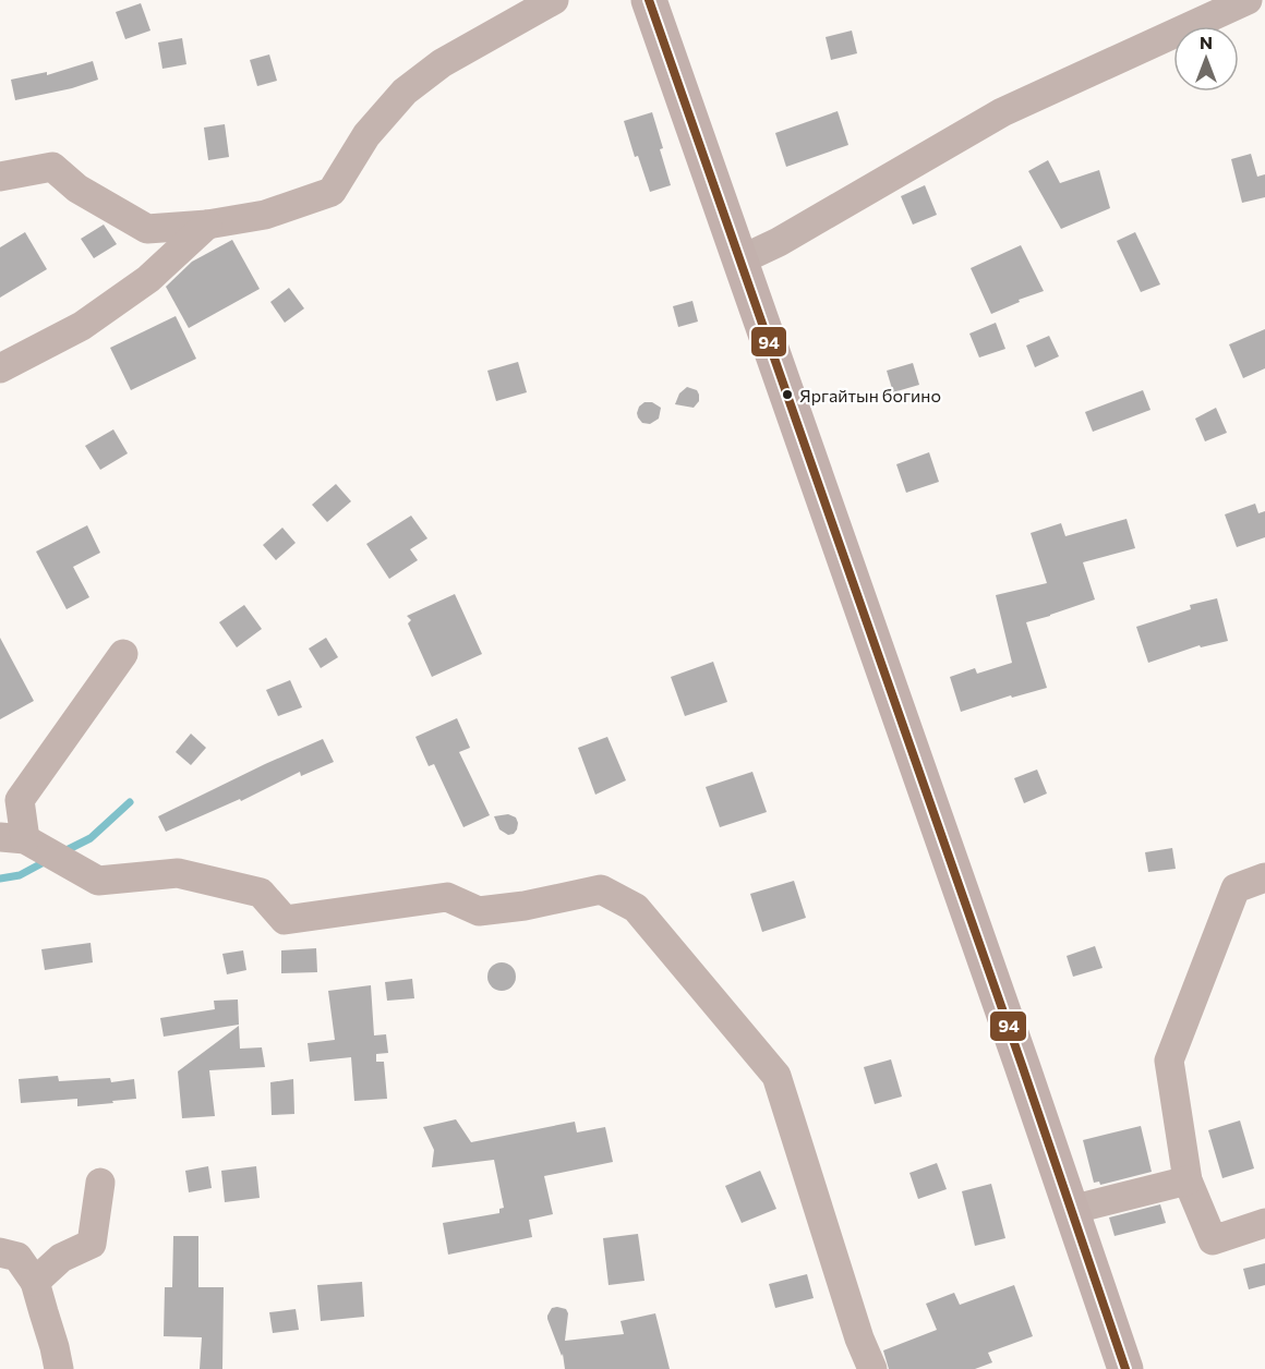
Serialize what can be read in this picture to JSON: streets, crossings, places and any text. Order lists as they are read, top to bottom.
{
  "places": ["Яргайтын богино"],
  "lines": ["transit line 94"],
  "north": "top"
}
